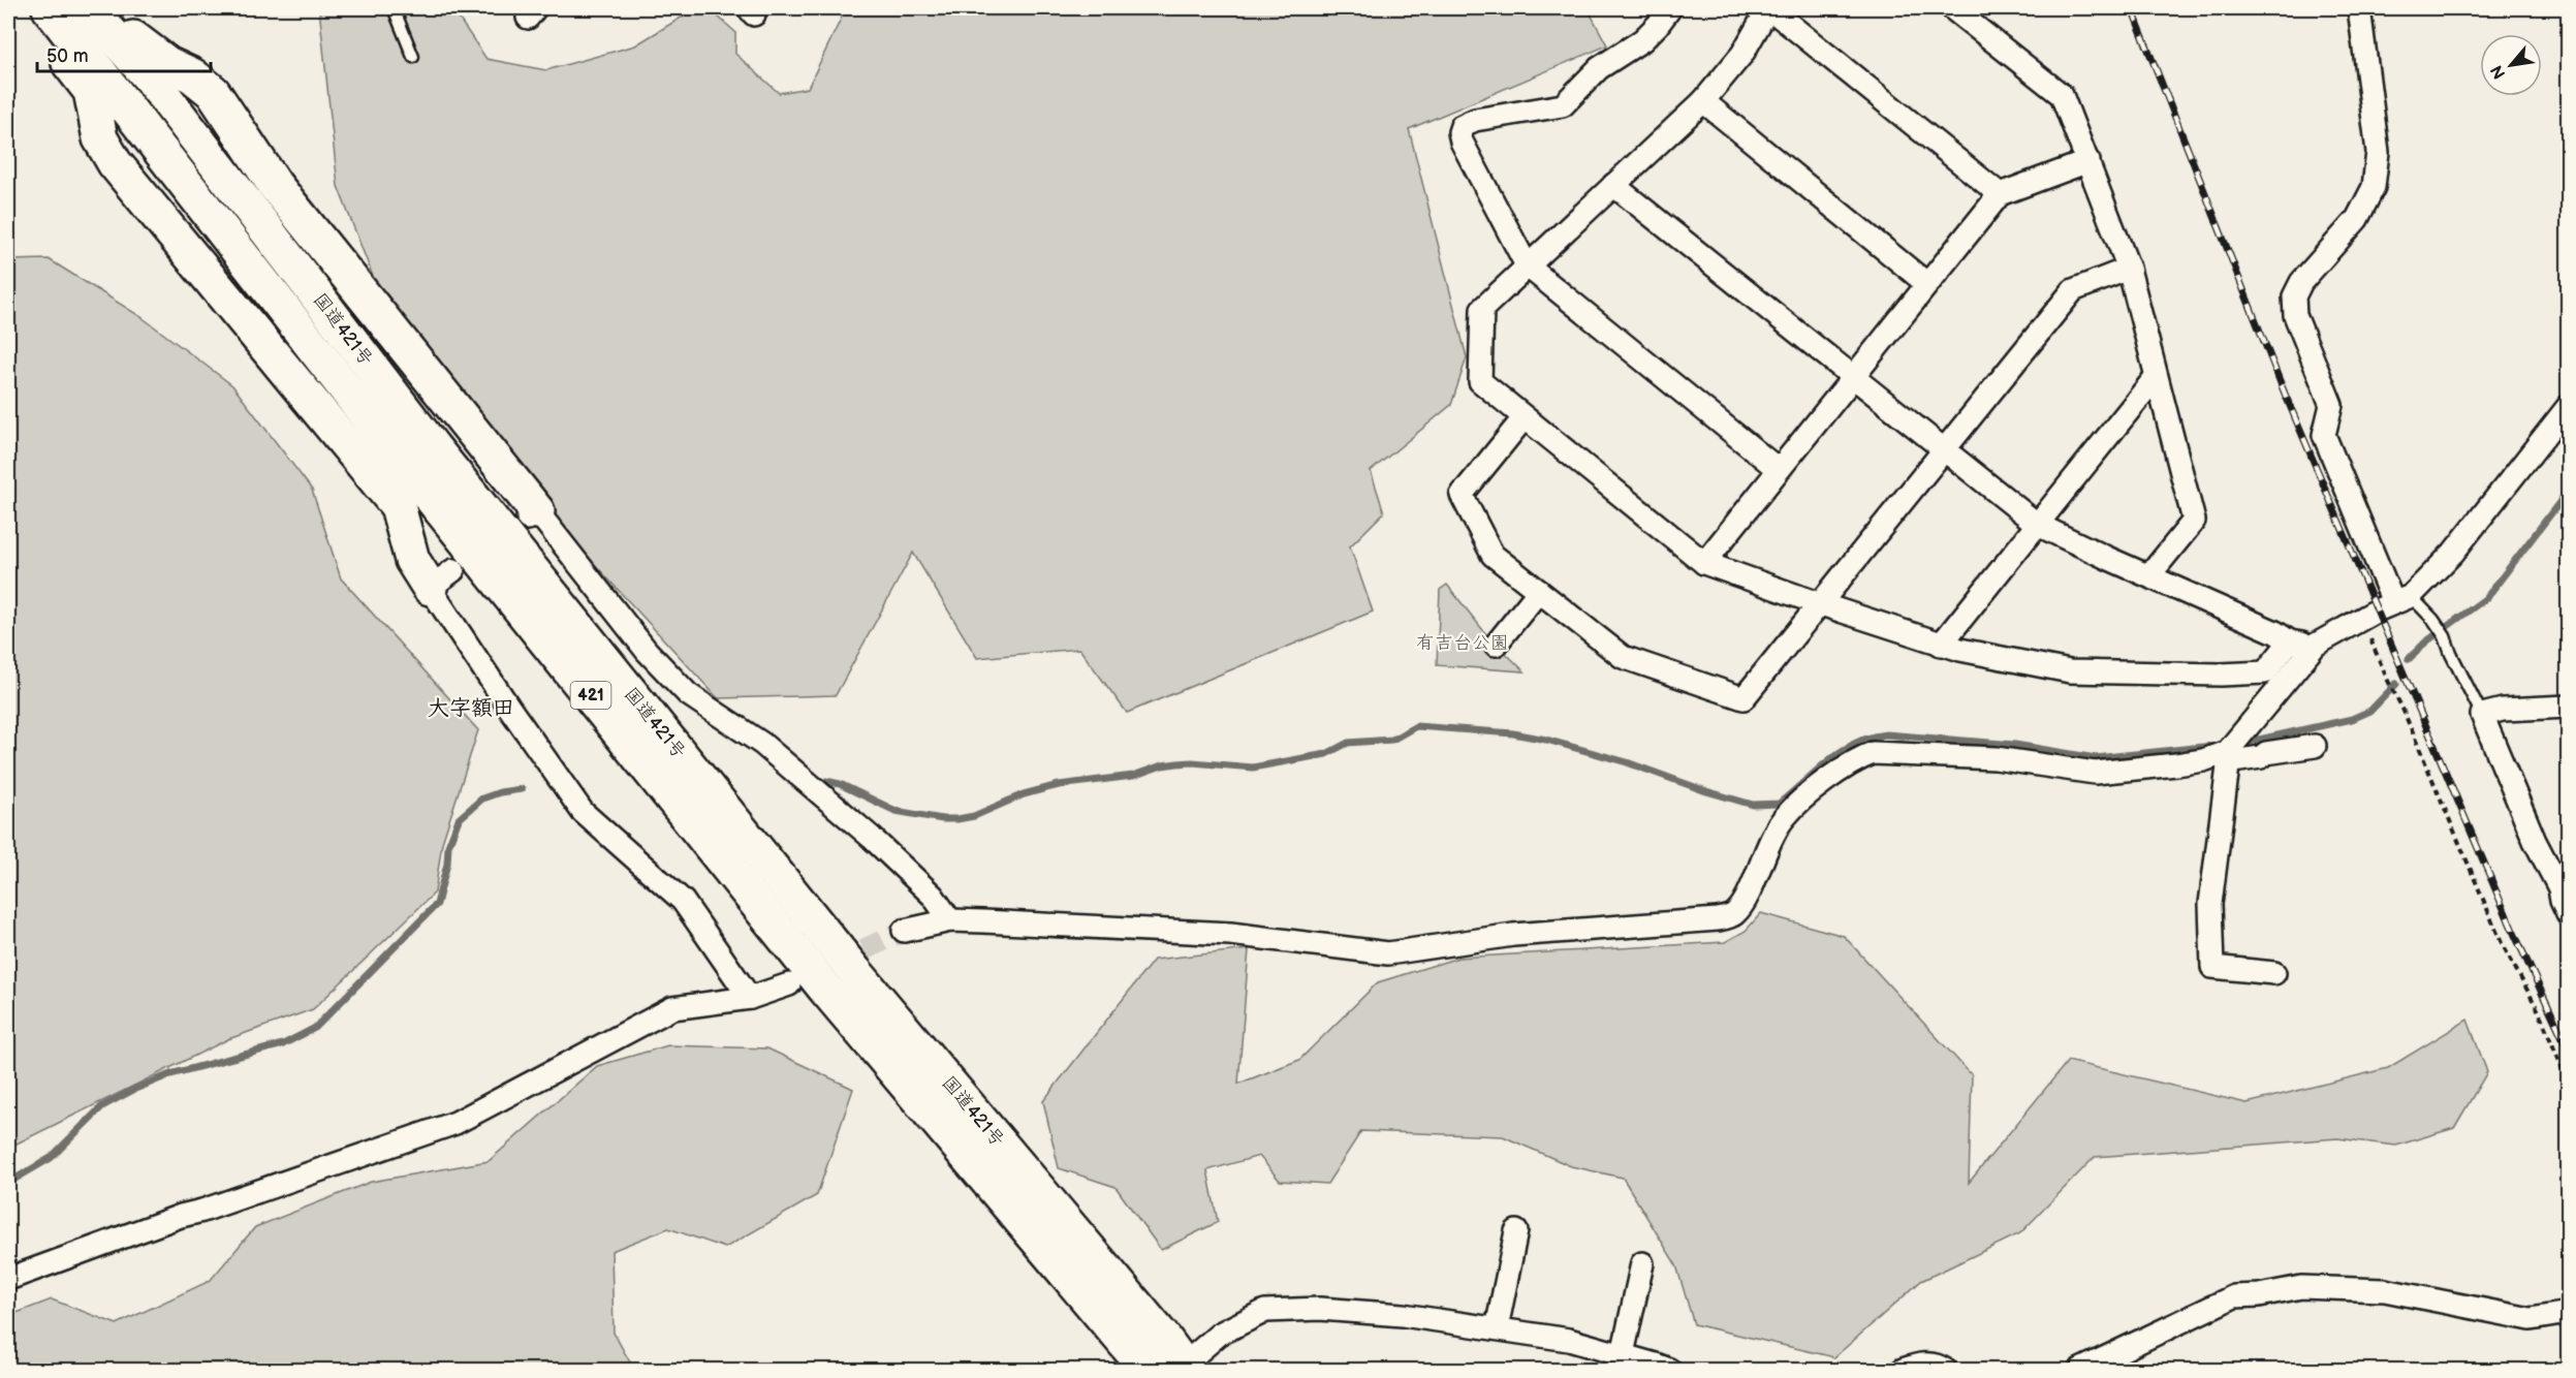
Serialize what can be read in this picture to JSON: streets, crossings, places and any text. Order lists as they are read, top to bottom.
{
  "streets": {
    "highway": ["国道421号", "421"]
  },
  "districts": ["大字額田"],
  "parks": ["有吉台公園"],
  "scale_bar": "50 m",
  "north": "bottom left"
}
